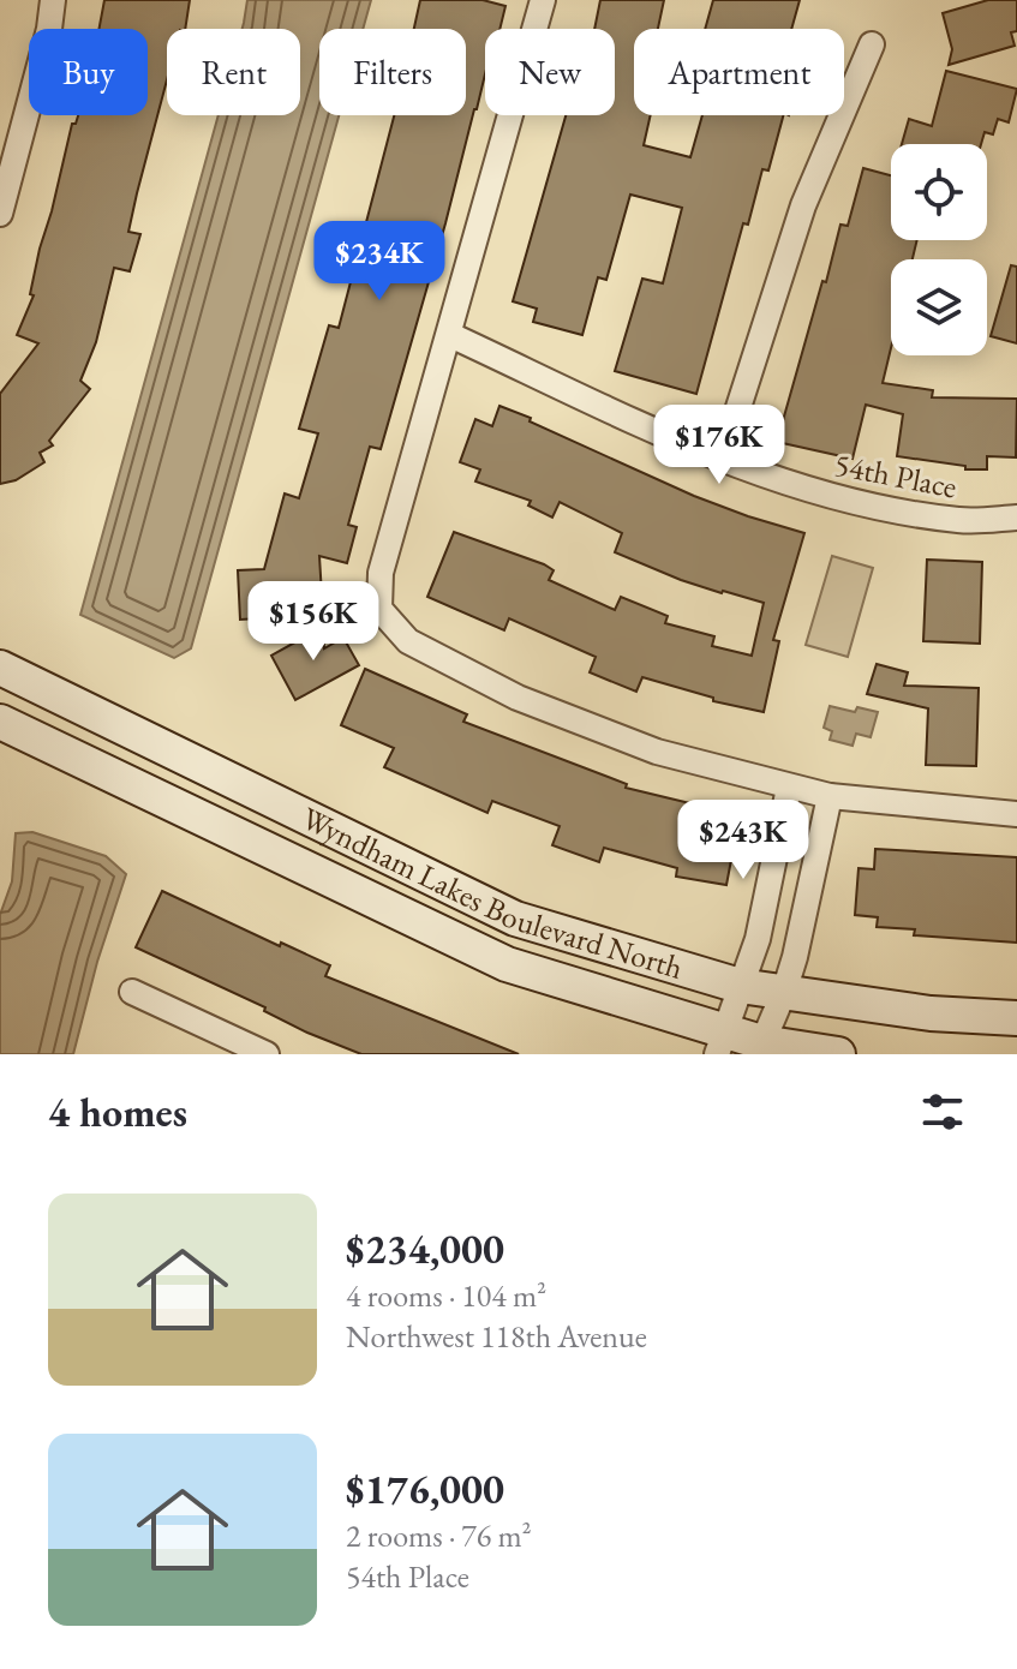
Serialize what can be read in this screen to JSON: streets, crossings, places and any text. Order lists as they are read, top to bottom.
{
  "streets": {
    "street": ["54th Place", "Wyndham Lakes Boulevard North"]
  },
  "page": {
    "chip": [
      "Buy",
      "Rent",
      "Filters",
      "New",
      "Apartment"
    ],
    "price": [
      "$234K",
      "$176K",
      "$156K",
      "$243K"
    ],
    "heading": "4 homes",
    "list": [
      {
        "name": "$234,000",
        "note": "4 rooms · 104 m² · Northwest 118th Avenue"
      },
      {
        "name": "$176,000",
        "note": "2 rooms · 76 m² · 54th Place"
      }
    ]
  }
}
